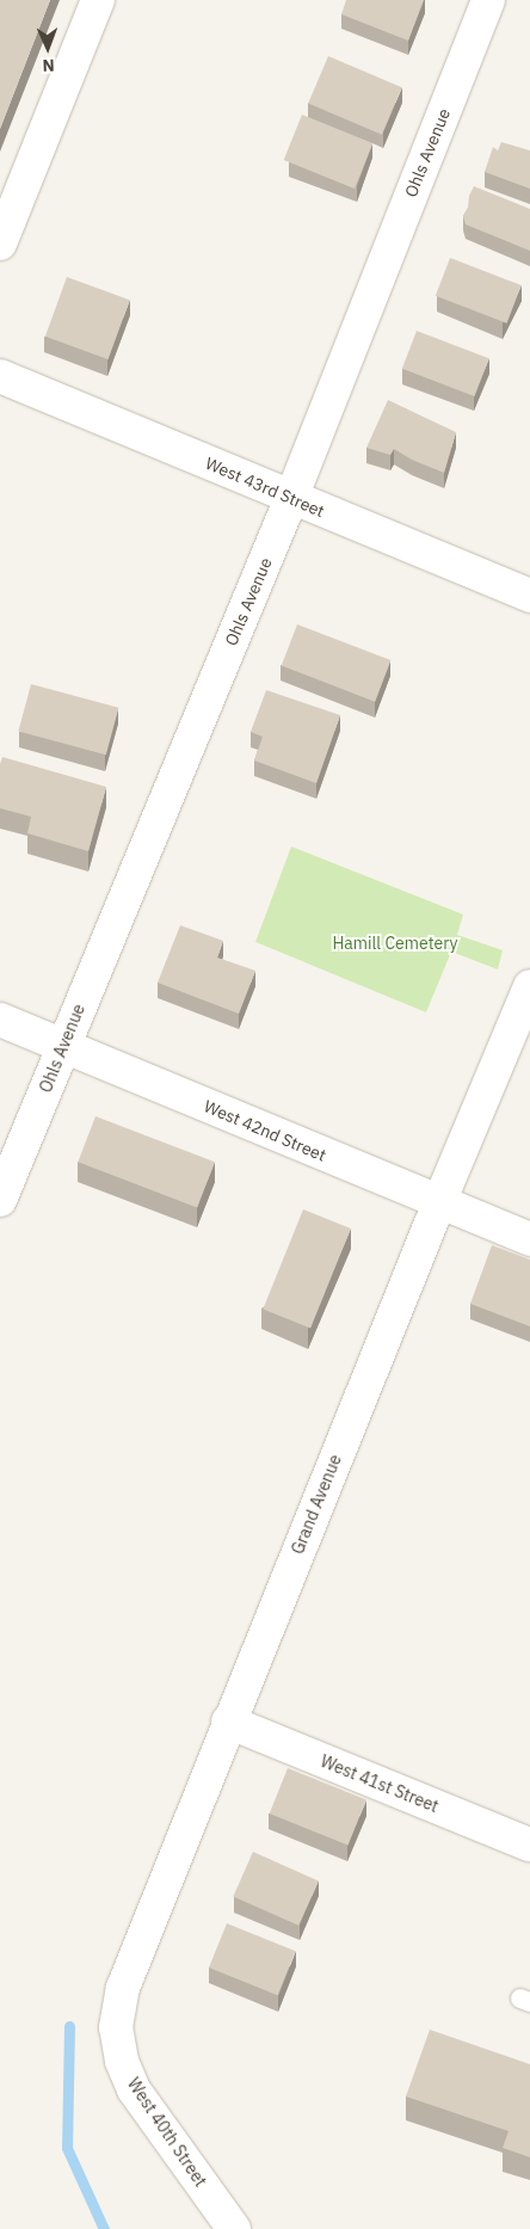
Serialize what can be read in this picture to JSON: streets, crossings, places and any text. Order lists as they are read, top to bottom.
{
  "streets": {
    "street": [
      "Ohls Avenue",
      "West 43rd Street",
      "West 42nd Street",
      "Grand Avenue",
      "West 41st Street",
      "West 40th Street"
    ]
  },
  "crossings": [
    ["Ohls Avenue", "West 43rd Street"],
    ["Ohls Avenue", "West 42nd Street"],
    ["West 42nd Street", "Grand Avenue"],
    ["Grand Avenue", "West 41st Street"],
    ["Grand Avenue", "West 40th Street"]
  ],
  "parks": ["Hamill Cemetery"],
  "north": "bottom"
}
